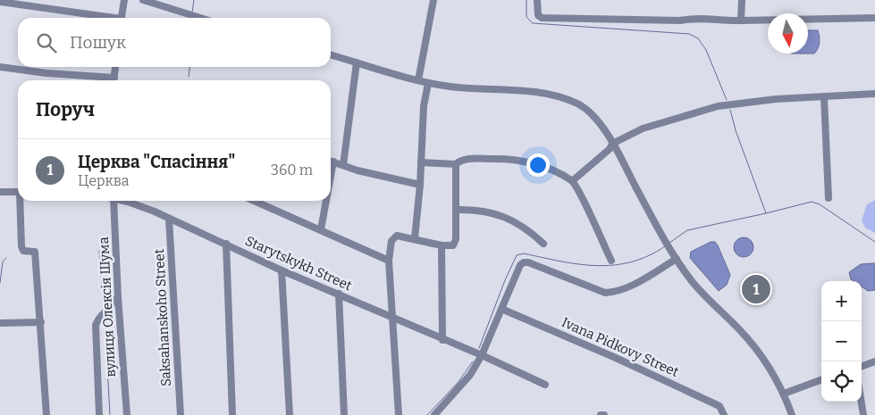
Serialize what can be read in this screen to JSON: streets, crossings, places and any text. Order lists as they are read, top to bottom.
{
  "streets": {
    "street": [
      "Starytskykh Street",
      "вулиця Олексія Шума",
      "Saksahanskoho Street",
      "Ivana Pidkovy Street"
    ]
  },
  "crossings": [
    ["Starytskykh Street", "Saksahanskoho Street"]
  ],
  "north": "bottom",
  "page": {
    "search": "Пошук",
    "heading": "Поруч",
    "list": [
      {
        "mark": "1",
        "name": "Церква \"Спасіння\"",
        "note": "Церква",
        "value": "360 m"
      }
    ],
    "pins": "1",
    "map_buttons": ["+", "−"]
  }
}
